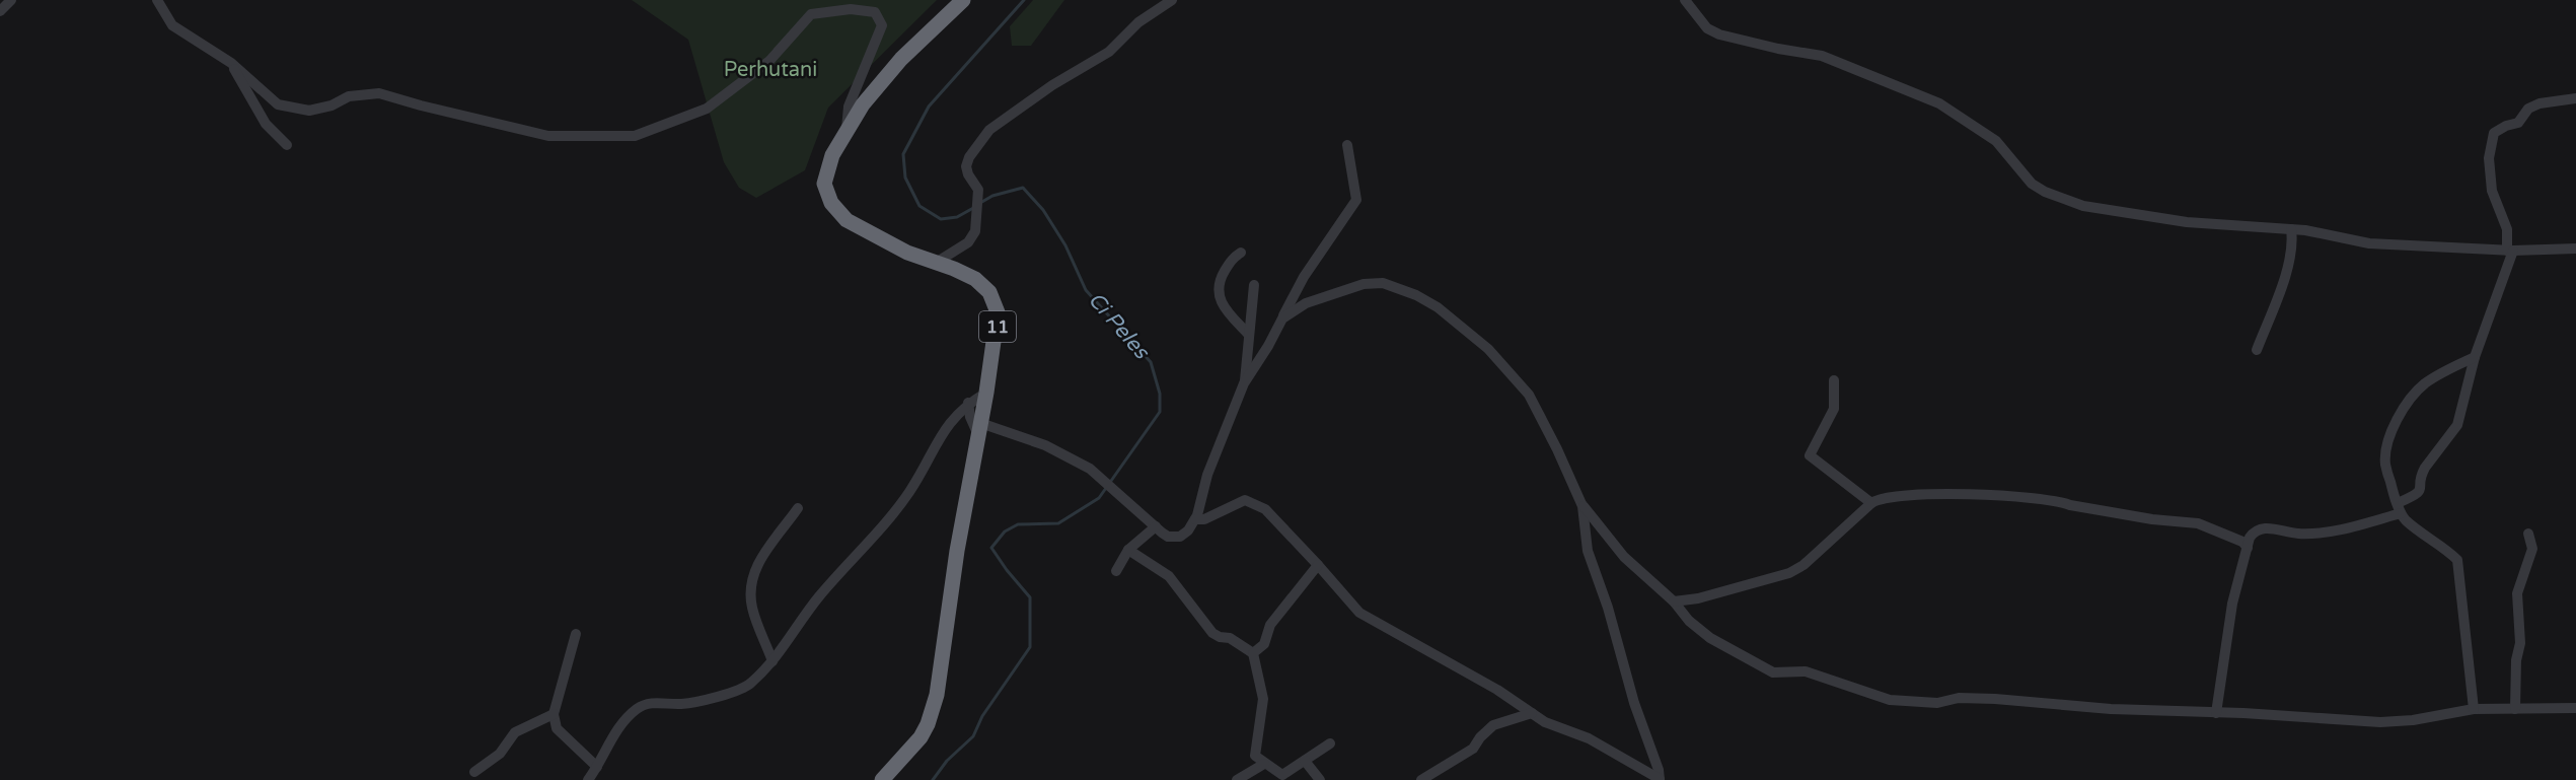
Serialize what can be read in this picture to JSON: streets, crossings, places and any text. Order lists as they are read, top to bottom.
{
  "streets": {
    "highway": ["11"]
  },
  "water": ["Ci Peles"],
  "parks": ["Perhutani"]
}
